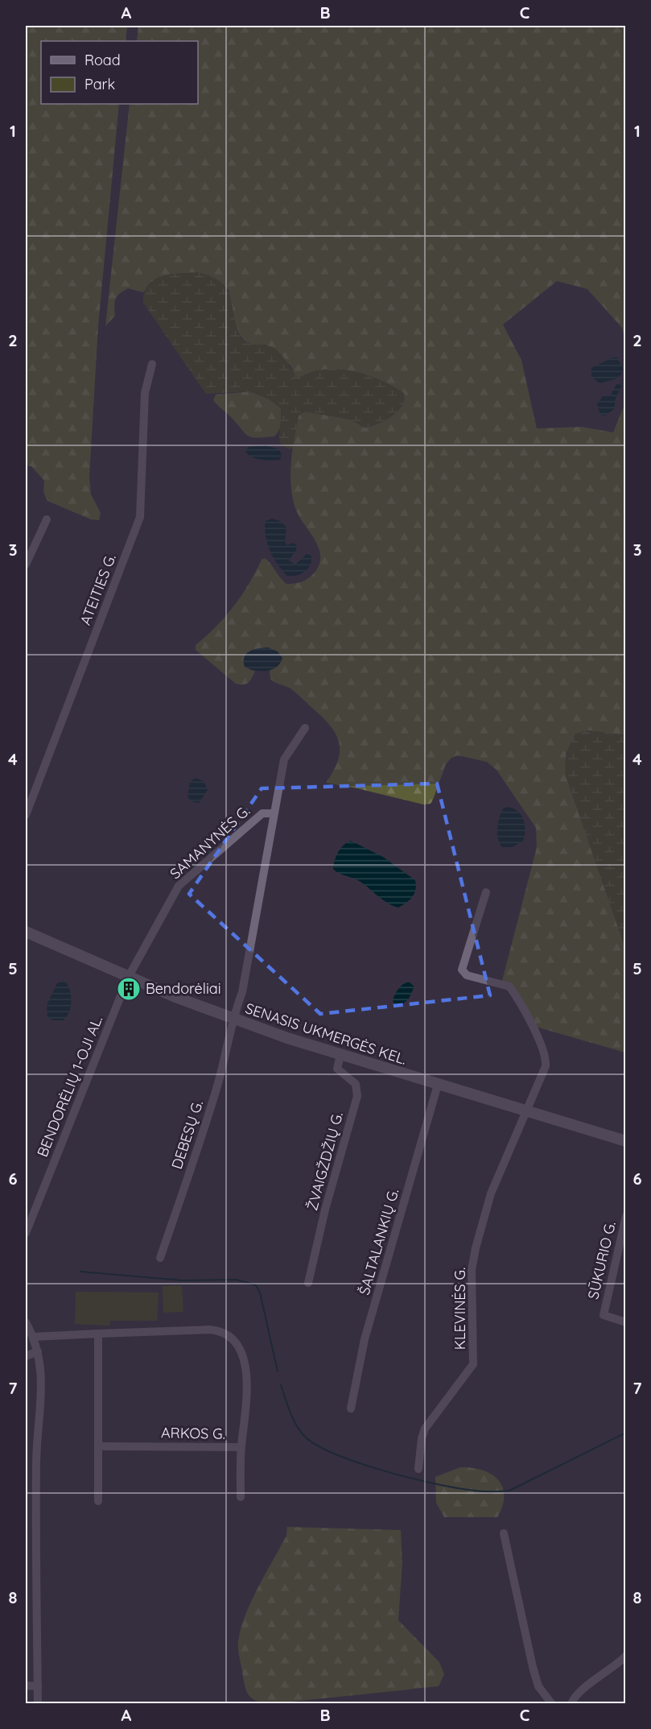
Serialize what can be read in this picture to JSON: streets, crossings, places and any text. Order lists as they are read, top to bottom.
{
  "streets": {
    "main road": ["SENASIS UKMERGĖS KEL."],
    "street": [
      "ATEITIES G.",
      "SAMANYNĖS G.",
      "BENDORĖLIŲ 1-OJI AL.",
      "DEBESŲ G.",
      "ŽVAIGŽDŽIŲ G.",
      "ŠALTALANKIŲ G.",
      "SŪKURIO G.",
      "KLEVINĖS G.",
      "ARKOS G."
    ]
  },
  "crossings": [
    ["SAMANYNĖS G.", "SENASIS UKMERGĖS KEL."],
    ["SAMANYNĖS G.", "BENDORĖLIŲ 1-OJI AL."],
    ["SAMANYNĖS G.", "DEBESŲ G."],
    ["SENASIS UKMERGĖS KEL.", "BENDORĖLIŲ 1-OJI AL."],
    ["SENASIS UKMERGĖS KEL.", "DEBESŲ G."],
    ["SENASIS UKMERGĖS KEL.", "ŽVAIGŽDŽIŲ G."],
    ["SENASIS UKMERGĖS KEL.", "ŠALTALANKIŲ G."],
    ["SENASIS UKMERGĖS KEL.", "KLEVINĖS G."]
  ],
  "places": {
    "building": ["Bendorėliai"]
  },
  "legend": ["Road", "Park"],
  "grid": {
    "columns": ["A", "B", "C"],
    "rows": [
      "1",
      "2",
      "3",
      "4",
      "5",
      "6",
      "7",
      "8"
    ]
  }
}
